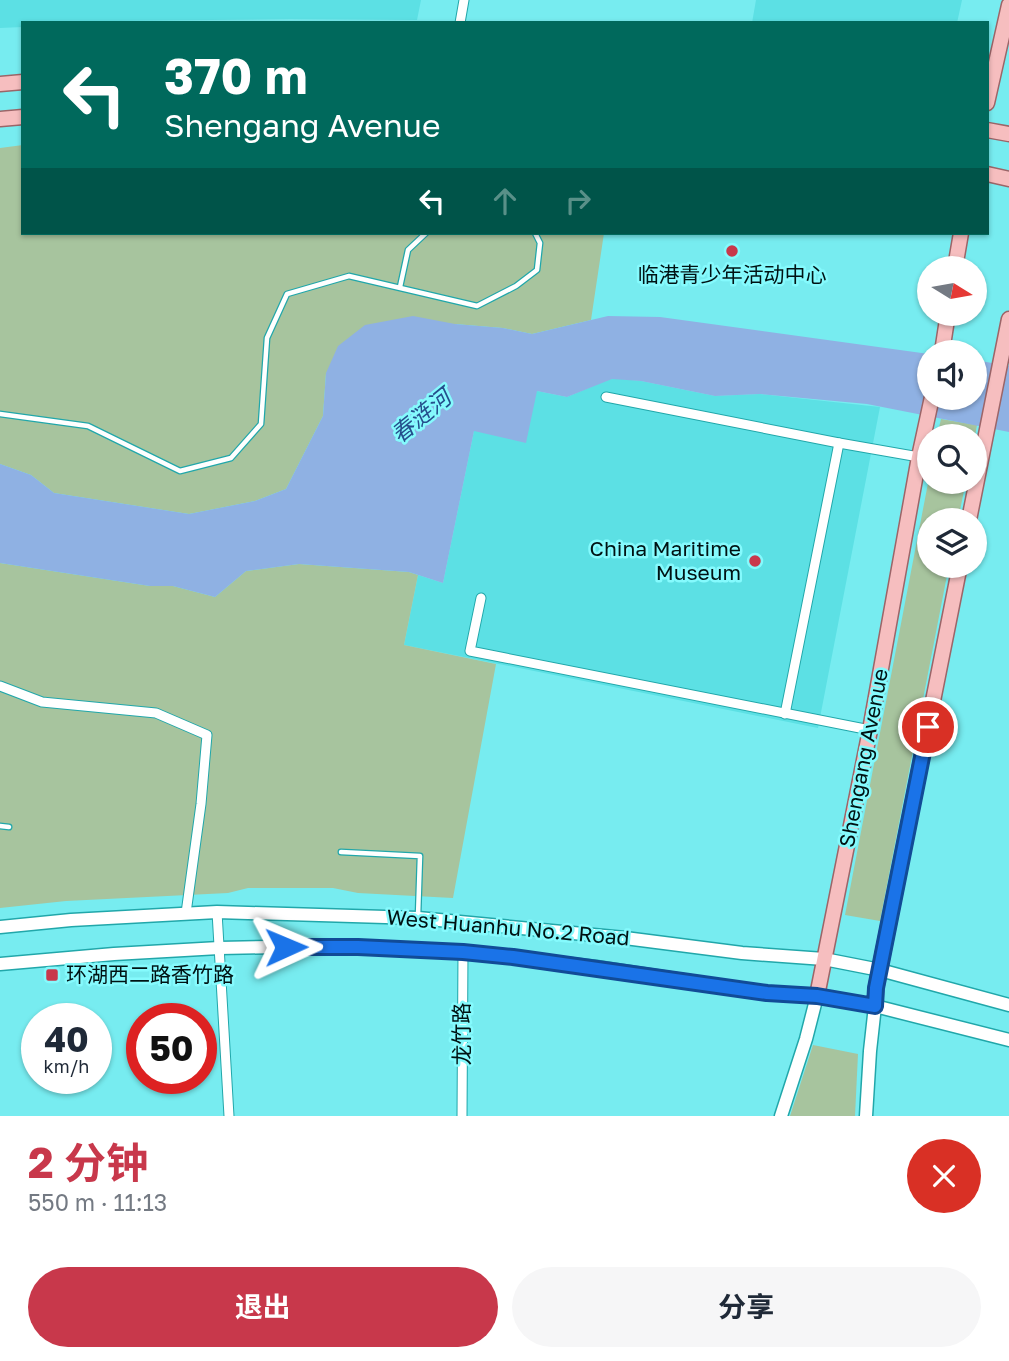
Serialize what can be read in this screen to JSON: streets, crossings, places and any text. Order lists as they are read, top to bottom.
{
  "streets": {
    "main road": ["Shengang Avenue", "West Huanhu No.2 Road"],
    "street": ["龙竹路"]
  },
  "crossings": [
    ["Shengang Avenue", "West Huanhu No.2 Road"],
    ["West Huanhu No.2 Road", "龙竹路"]
  ],
  "water": ["春涟河"],
  "places": {
    "other": ["临港青少年活动中心", "China Maritime Museum"],
    "transit": ["环湖西二路香竹路"]
  },
  "north": "right",
  "page": {
    "turn": ["370 m", "Shengang Avenue"],
    "speed": "40 km/h",
    "limit": "50",
    "heading": ["2 分钟", "550 m · 11:13"],
    "buttons": ["退出", "分享"]
  }
}
